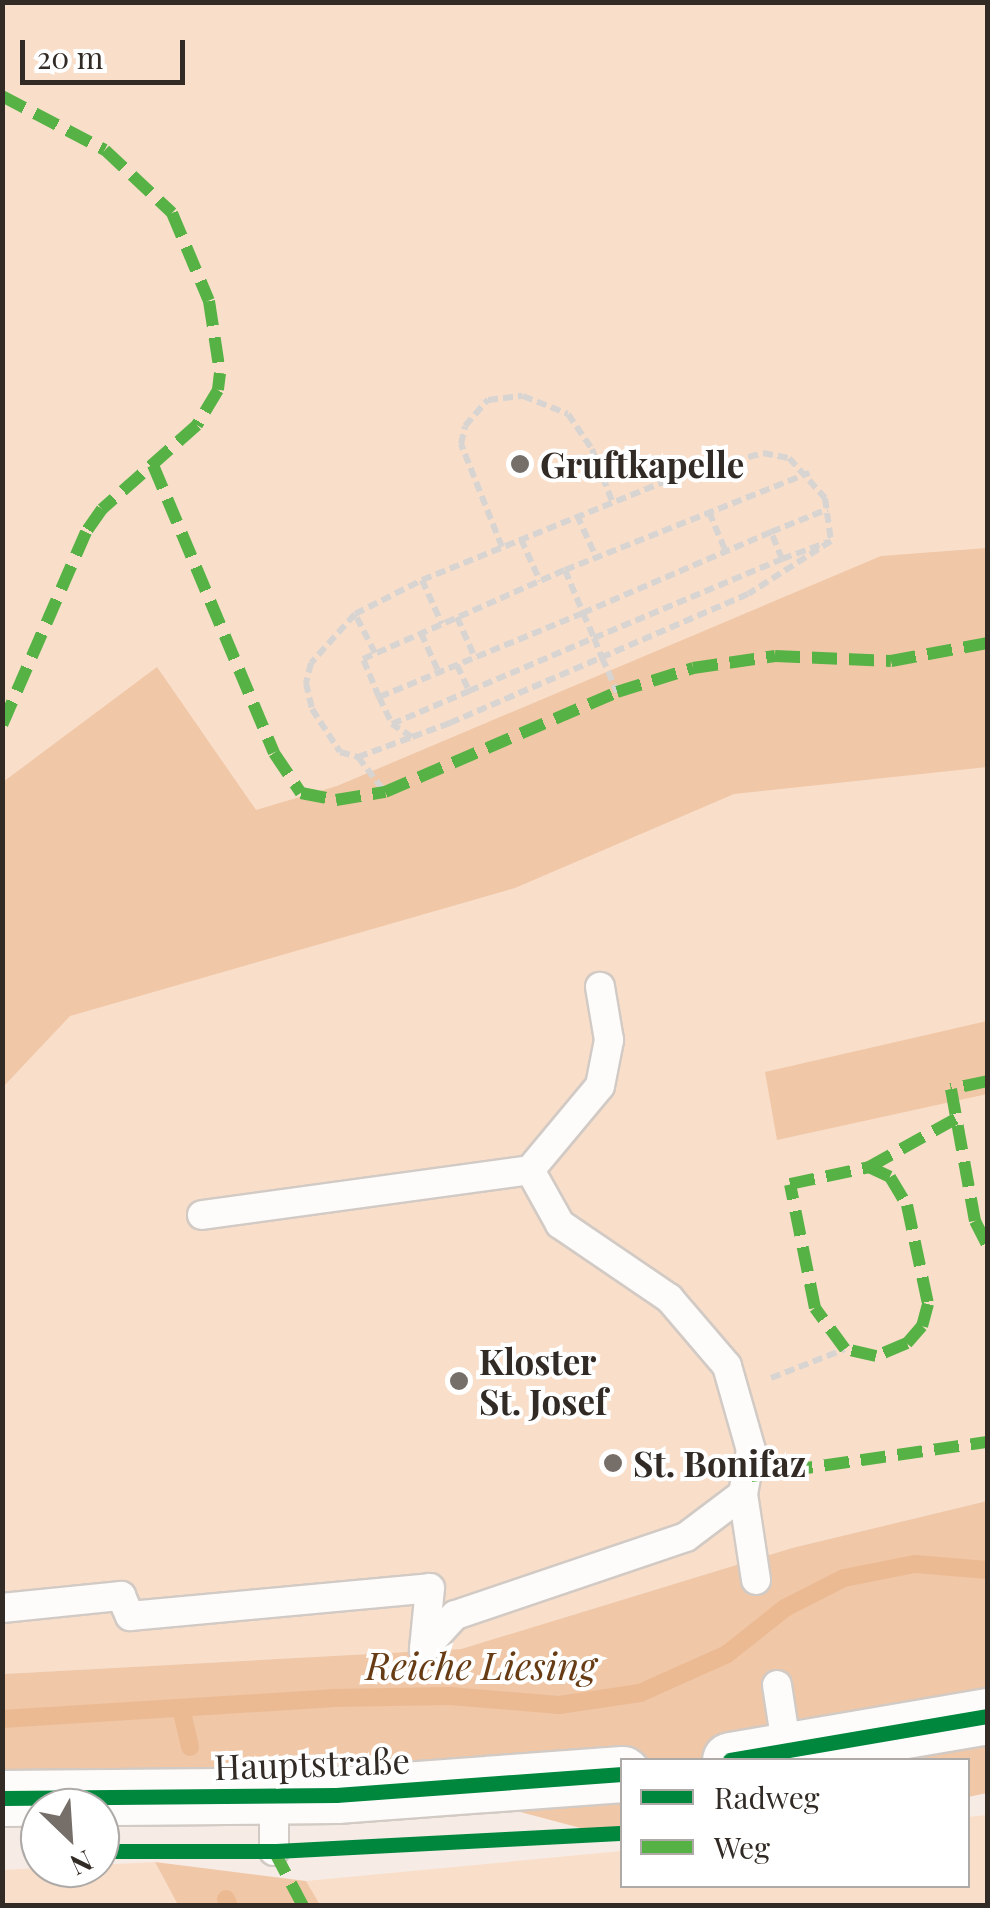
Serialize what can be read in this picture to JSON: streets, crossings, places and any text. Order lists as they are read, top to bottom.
{
  "streets": {
    "main road": ["Hauptstraße"]
  },
  "water": ["Reiche Liesing"],
  "places": ["Gruftkapelle", "Kloster St. Josef", "St. Bonifaz"],
  "legend": ["Radweg", "Weg"],
  "scale_bar": "20 m",
  "north": "bottom right"
}
